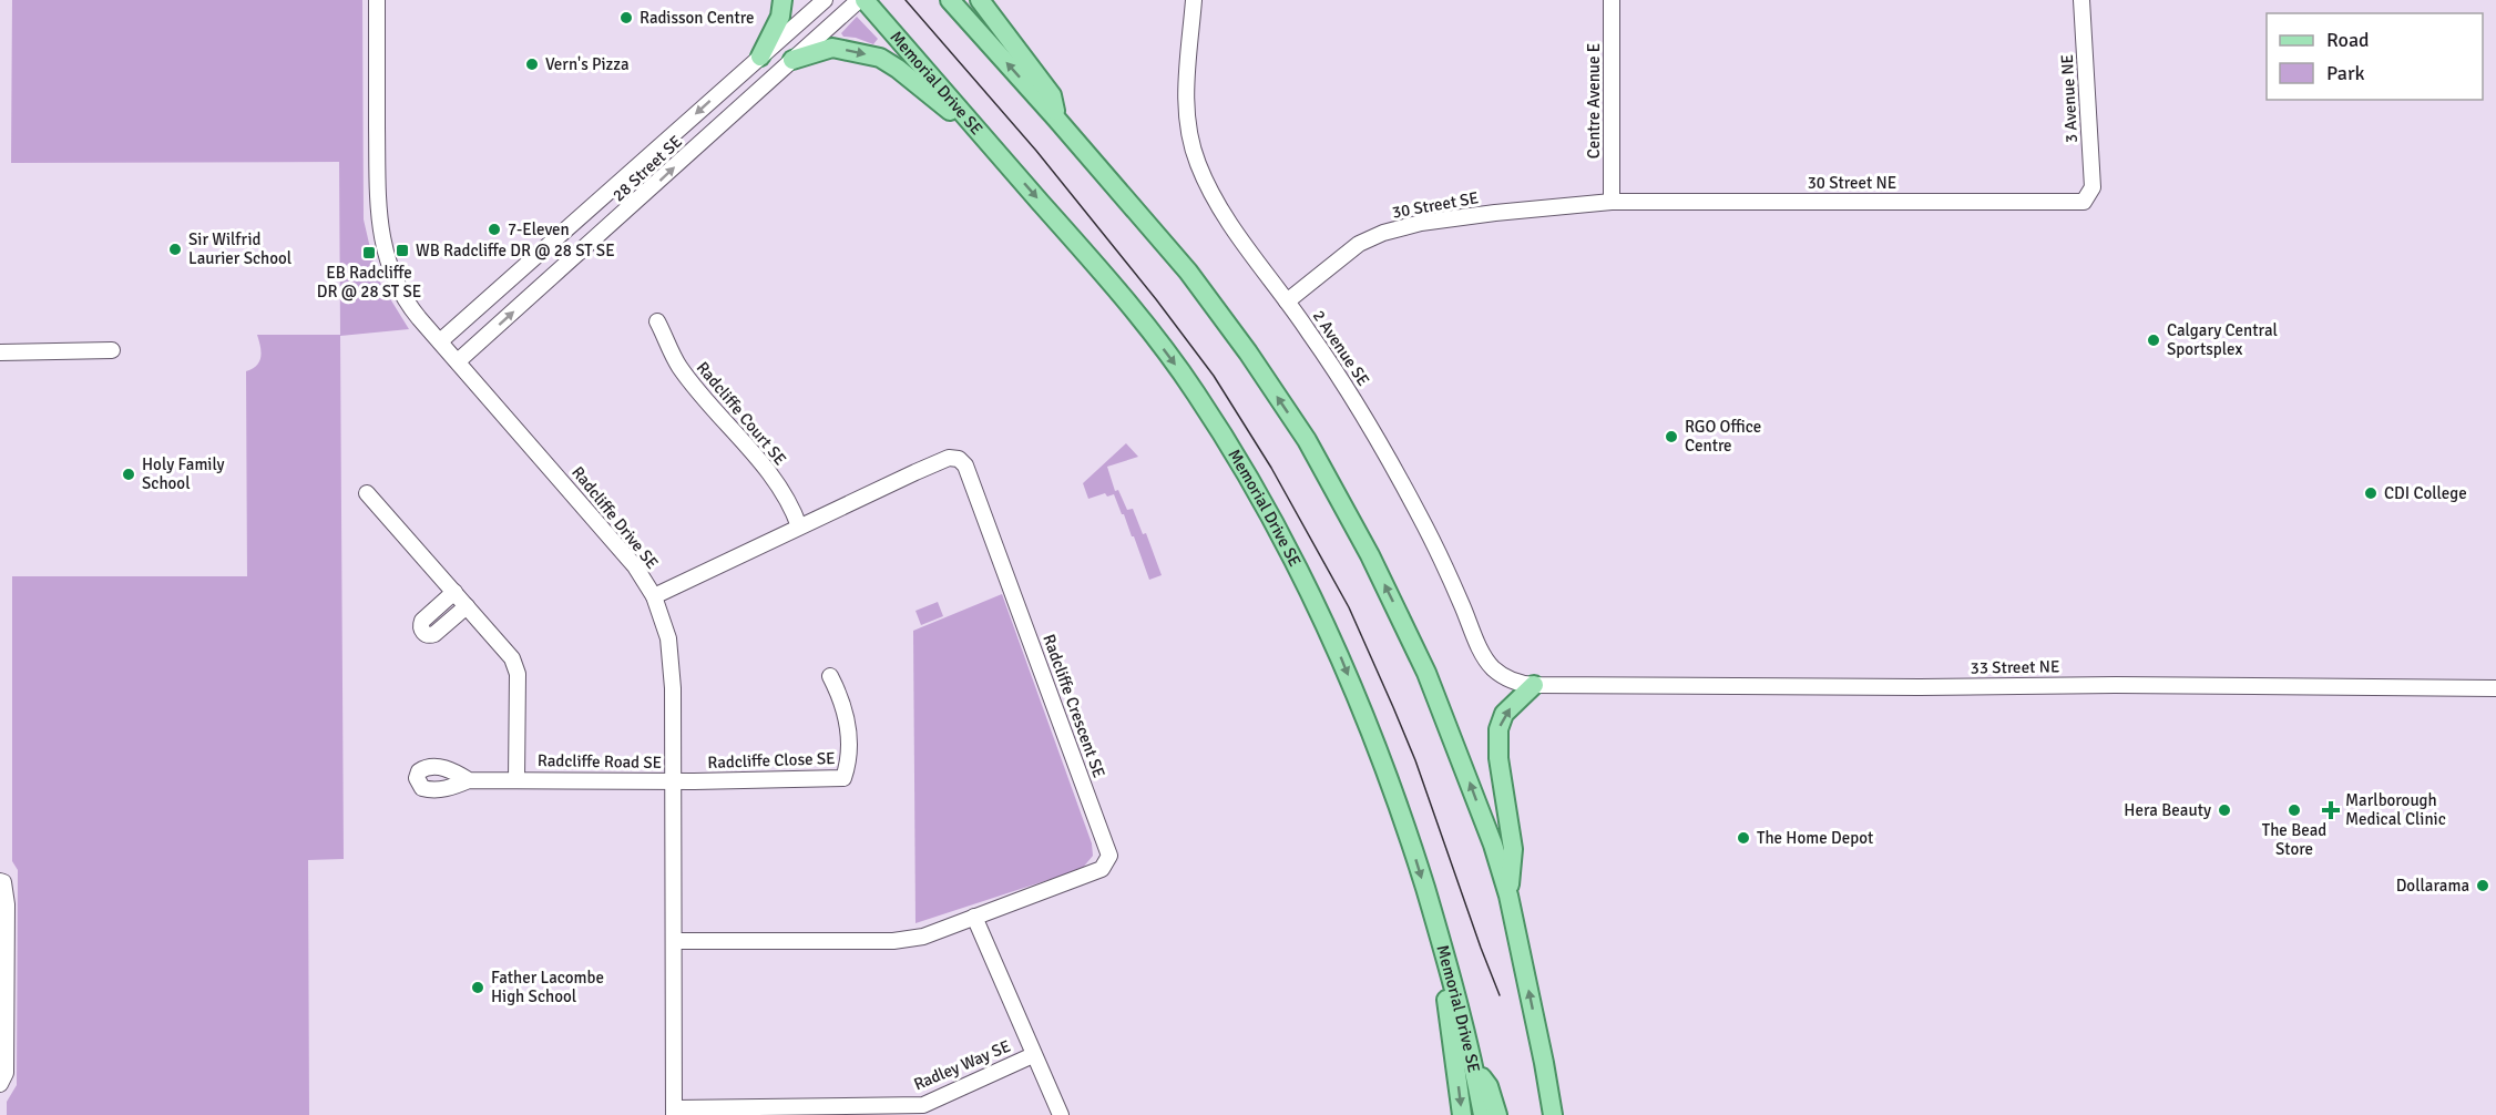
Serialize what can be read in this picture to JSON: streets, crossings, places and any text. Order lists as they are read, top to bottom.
{
  "streets": {
    "main road": ["Memorial Drive SE"],
    "street": [
      "3 Avenue NE",
      "Centre Avenue E",
      "28 Street SE",
      "30 Street NE",
      "30 Street SE",
      "2 Avenue SE",
      "Radcliffe Court SE",
      "Radcliffe Drive SE",
      "33 Street NE",
      "Radcliffe Crescent SE",
      "Radcliffe Close SE",
      "Radcliffe Road SE",
      "Radley Way SE"
    ]
  },
  "crossings": [
    ["3 Avenue NE", "30 Street NE"],
    ["Centre Avenue E", "30 Street NE"],
    ["Centre Avenue E", "30 Street SE"],
    ["28 Street SE", "Radcliffe Drive SE"],
    ["30 Street NE", "30 Street SE"],
    ["30 Street SE", "2 Avenue SE"],
    ["2 Avenue SE", "33 Street NE"],
    ["Radcliffe Court SE", "Radcliffe Crescent SE"],
    ["Radcliffe Drive SE", "Radcliffe Crescent SE"],
    ["Radcliffe Drive SE", "Radcliffe Close SE"],
    ["Radcliffe Drive SE", "Radcliffe Road SE"],
    ["Radcliffe Drive SE", "Radley Way SE"],
    ["Radcliffe Crescent SE", "Radley Way SE"],
    ["Radcliffe Close SE", "Radcliffe Road SE"]
  ],
  "places": {
    "other": [
      "Radisson Centre",
      "Vern's Pizza",
      "7-Eleven",
      "Sir Wilfrid Laurier School",
      "Calgary Central Sportsplex",
      "RGO Office Centre",
      "Holy Family School",
      "CDI College",
      "Hera Beauty",
      "The Bead Store",
      "The Home Depot",
      "Dollarama",
      "Father Lacombe High School"
    ],
    "transit": ["WB Radcliffe DR @ 28 ST SE", "EB Radcliffe DR @ 28 ST SE"],
    "health": ["Marlborough Medical Clinic"]
  },
  "legend": ["Road", "Park"]
}
